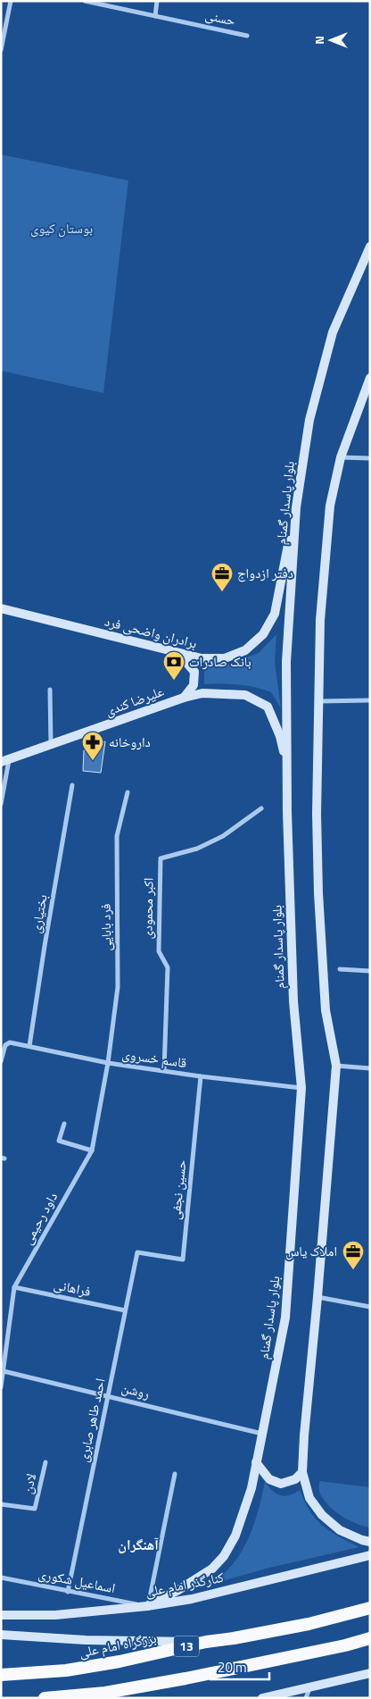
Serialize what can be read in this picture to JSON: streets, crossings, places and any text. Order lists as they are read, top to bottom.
{
  "streets": {
    "highway": ["بزرگراه امام علی", "13"],
    "main road": [
      "بلوار پاسدار گمنام",
      "برادران واضحی فرد",
      "علیرضا کندی",
      "کنارگذر امام علی"
    ],
    "street": [
      "حسنی",
      "اکبر محمودی",
      "بختیاری",
      "فرد بابایی",
      "قاسم خسروی",
      "حسین نجفی",
      "داود رحیمی",
      "فراهانی",
      "روشن",
      "احمد طاهر صابری",
      "لادن",
      "اسماعیل شکوری"
    ]
  },
  "crossings": [
    ["بلوار پاسدار گمنام", "برادران واضحی فرد"],
    ["بلوار پاسدار گمنام", "علیرضا کندی"],
    ["بلوار پاسدار گمنام", "قاسم خسروی"],
    ["بلوار پاسدار گمنام", "روشن"],
    ["بلوار پاسدار گمنام", "اسماعیل شکوری"],
    ["بلوار پاسدار گمنام", "کنارگذر امام علی"],
    ["اکبر محمودی", "قاسم خسروی"],
    ["بختیاری", "قاسم خسروی"],
    ["فرد بابایی", "قاسم خسروی"],
    ["فرد بابایی", "داود رحیمی"],
    ["قاسم خسروی", "حسین نجفی"],
    ["قاسم خسروی", "داود رحیمی"],
    ["حسین نجفی", "احمد طاهر صابری"],
    ["داود رحیمی", "فراهانی"],
    ["داود رحیمی", "روشن"],
    ["فراهانی", "احمد طاهر صابری"],
    ["روشن", "احمد طاهر صابری"],
    ["احمد طاهر صابری", "اسماعیل شکوری"],
    ["اسماعیل شکوری", "کنارگذر امام علی"]
  ],
  "districts": ["آهنگران"],
  "parks": ["بوستان کیوی"],
  "places": {
    "office": ["دفتر ازدواج", "املاک یاس"],
    "bank": ["بانک صادرات"],
    "pharmacy": ["داروخانه"]
  },
  "scale_bar": "20 m",
  "north": "left"
}
